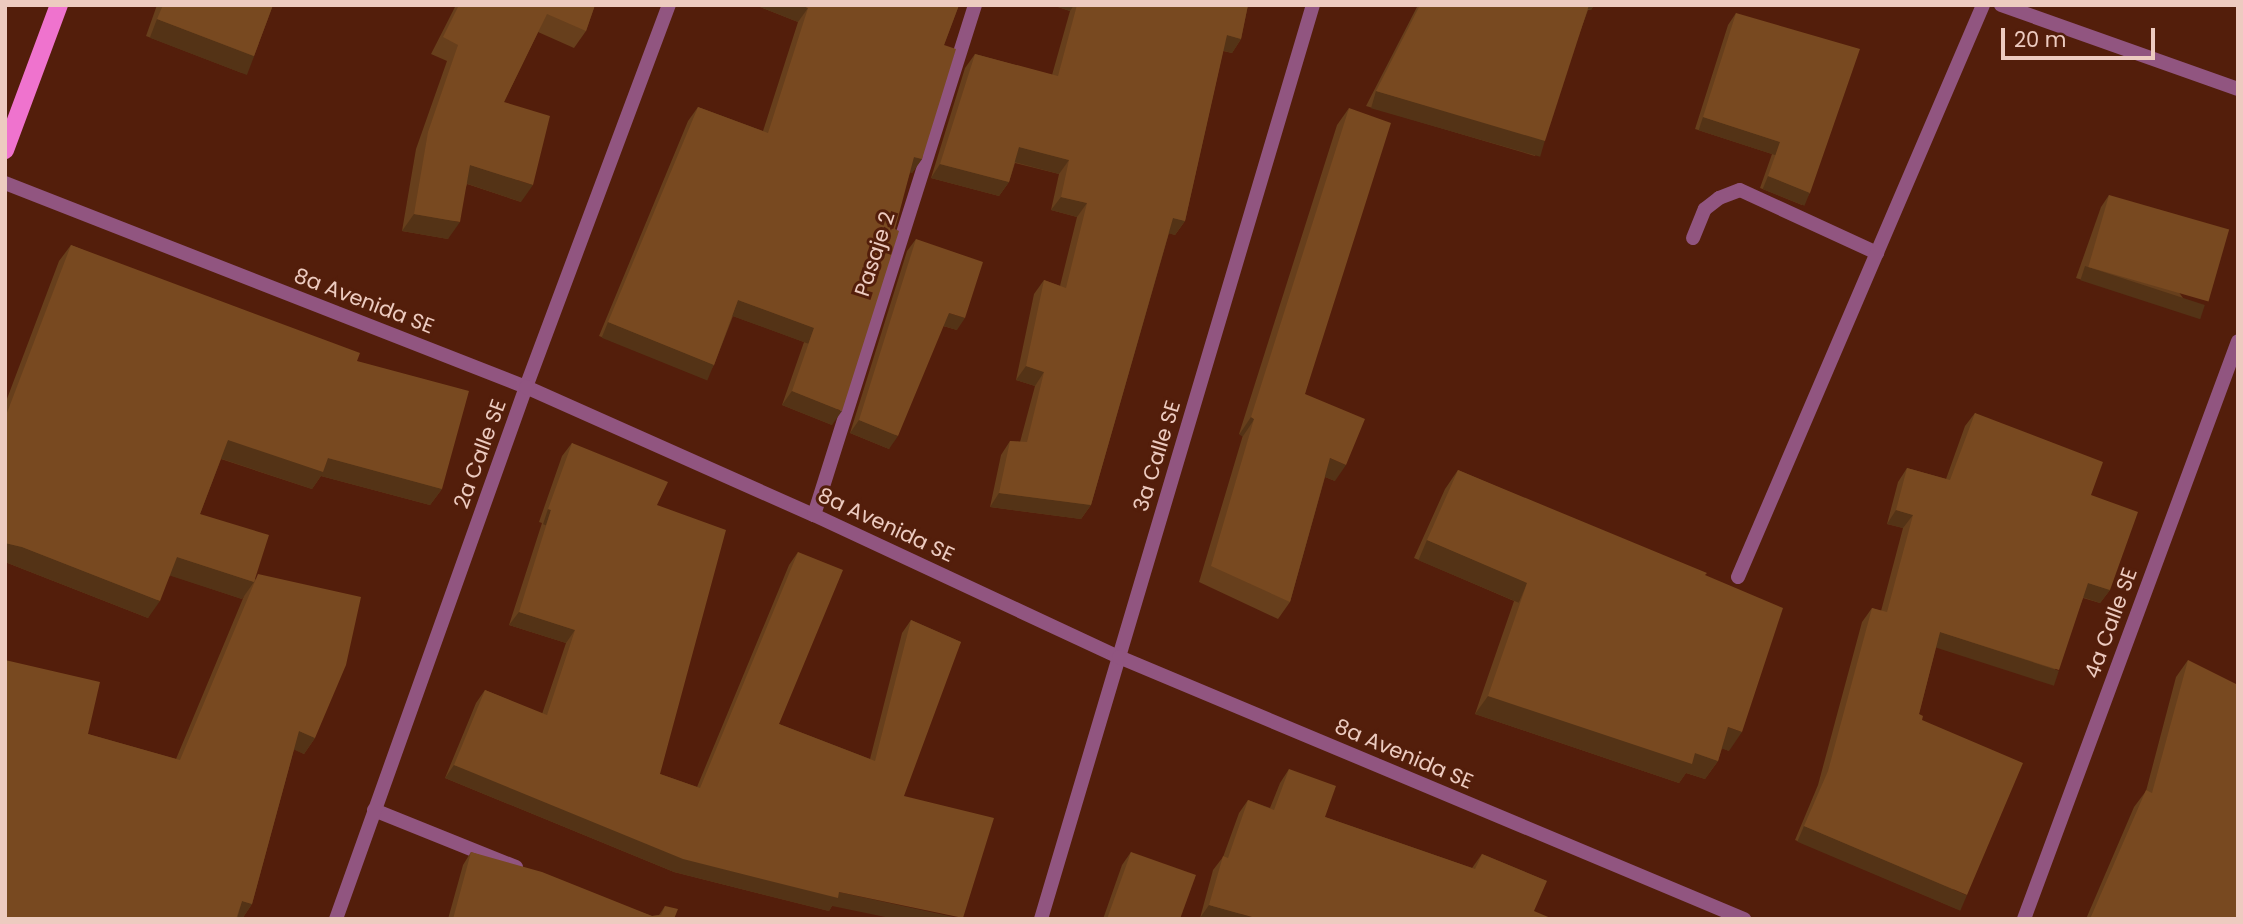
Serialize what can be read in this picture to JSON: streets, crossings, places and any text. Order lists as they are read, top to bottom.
{
  "streets": {
    "street": [
      "Pasaje 2",
      "8a Avenida SE",
      "2a Calle SE",
      "3a Calle SE",
      "4a Calle SE"
    ]
  },
  "crossings": [
    ["Pasaje 2", "8a Avenida SE"],
    ["8a Avenida SE", "2a Calle SE"],
    ["8a Avenida SE", "3a Calle SE"]
  ],
  "scale_bar": "20 m"
}
